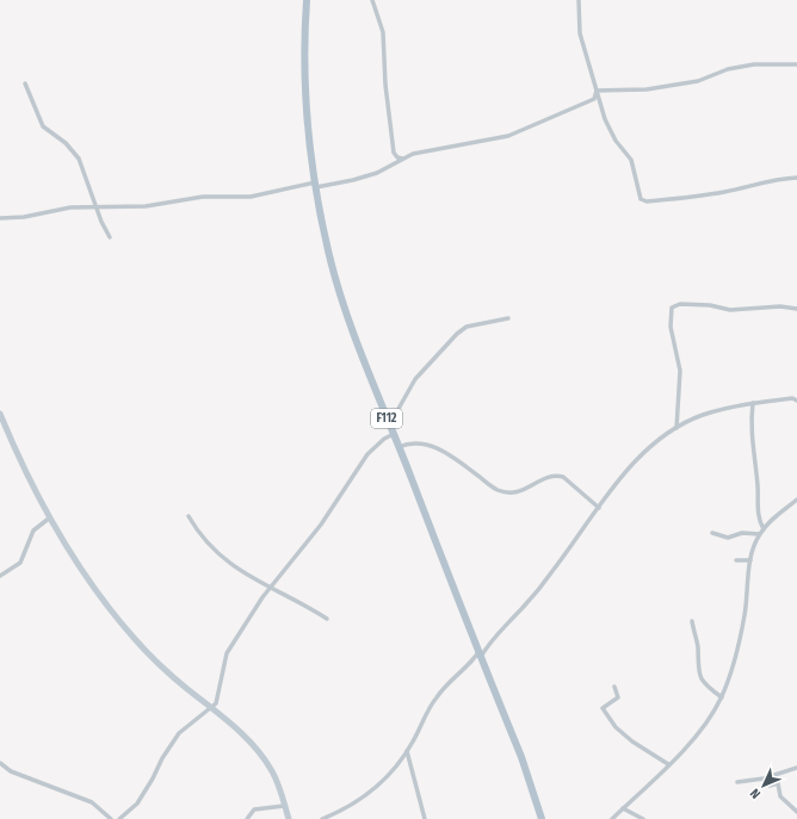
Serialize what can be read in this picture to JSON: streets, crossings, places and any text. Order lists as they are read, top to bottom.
{
  "streets": {
    "main road": ["F112"]
  },
  "north": "bottom left"
}
